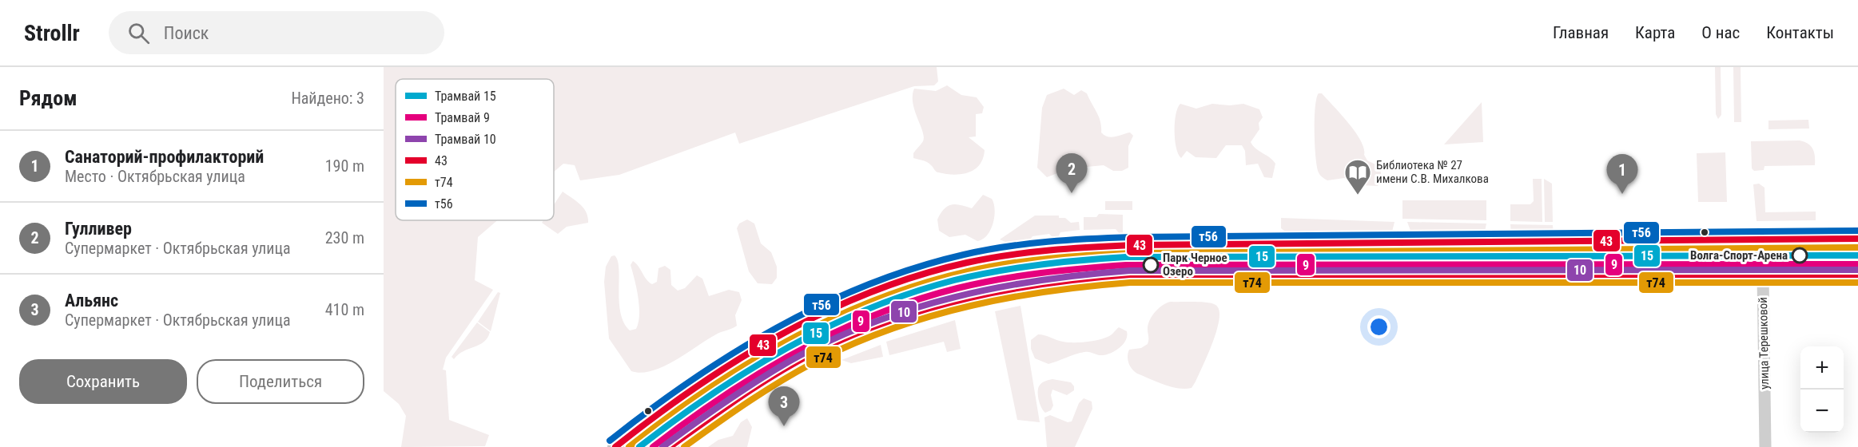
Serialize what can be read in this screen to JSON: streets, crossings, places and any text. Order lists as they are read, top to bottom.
{
  "streets": {
    "main road": ["улица Терешковой"]
  },
  "places": {
    "library": ["Библиотека № 27 имени С.В. Михалкова"],
    "other": ["Волга-Спорт-Арена", "Парк Черное Озеро"]
  },
  "lines": [
    "transit line т56",
    "transit line 43",
    "transit line т74",
    "tram line 15",
    "tram line 9",
    "tram line 10"
  ],
  "legend": [
    "Трамвай 15",
    "Трамвай 9",
    "Трамвай 10",
    "43",
    "т74",
    "т56"
  ],
  "page": {
    "header": "Strollr",
    "search": "Поиск",
    "nav": [
      "Главная",
      "Карта",
      "О нас",
      "Контакты"
    ],
    "heading": ["Рядом", "Найдено: 3"],
    "list": [
      {
        "mark": "1",
        "name": "Санаторий-профилакторий",
        "note": "Место · Октябрьская улица",
        "value": "190 m"
      },
      {
        "mark": "2",
        "name": "Гулливер",
        "note": "Супермаркет · Октябрьская улица",
        "value": "230 m"
      },
      {
        "mark": "3",
        "name": "Альянс",
        "note": "Супермаркет · Октябрьская улица",
        "value": "410 m"
      }
    ],
    "pins": ["2", "1", "3"],
    "buttons": ["Сохранить", "Поделиться"],
    "map_buttons": ["+", "−"]
  }
}
